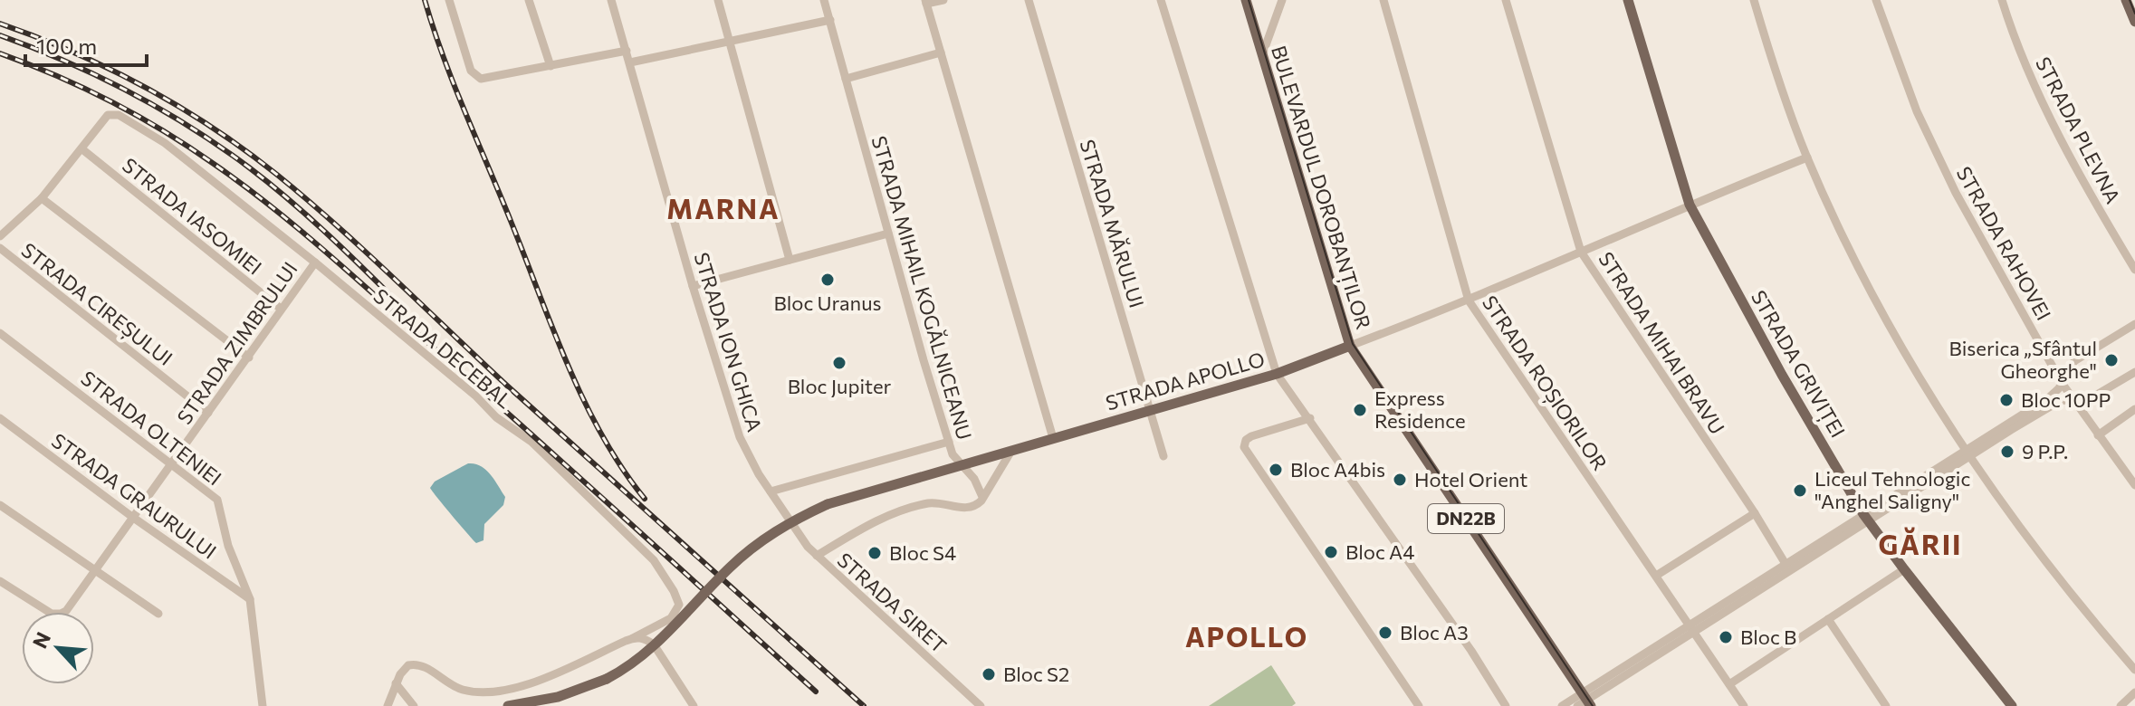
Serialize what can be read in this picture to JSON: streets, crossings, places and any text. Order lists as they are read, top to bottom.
{
  "streets": {
    "main road": [
      "BULEVARDUL DOROBANȚILOR",
      "STRADA GRIVIȚEI",
      "STRADA APOLLO",
      "DN22B"
    ],
    "street": [
      "STRADA PLEVNA",
      "STRADA IASOMIEI",
      "STRADA MĂRULUI",
      "STRADA RAHOVEI",
      "STRADA MIHAIL KOGĂLNICEANU",
      "STRADA CIREȘULUI",
      "STRADA ION GHICA",
      "STRADA ZIMBRULUI",
      "STRADA MIHAI BRAVU",
      "STRADA DECEBAL",
      "STRADA ROȘIORILOR",
      "STRADA OLTENIEI",
      "STRADA GRAURULUI",
      "STRADA SIRET"
    ]
  },
  "crossings": [
    ["BULEVARDUL DOROBANȚILOR", "STRADA APOLLO"],
    ["STRADA IASOMIEI", "STRADA ZIMBRULUI"],
    ["STRADA IASOMIEI", "STRADA DECEBAL"],
    ["STRADA MĂRULUI", "STRADA APOLLO"],
    ["STRADA MIHAIL KOGĂLNICEANU", "STRADA APOLLO"],
    ["STRADA CIREȘULUI", "STRADA ZIMBRULUI"],
    ["STRADA ION GHICA", "STRADA SIRET"],
    ["STRADA ZIMBRULUI", "STRADA DECEBAL"],
    ["STRADA ZIMBRULUI", "STRADA OLTENIEI"],
    ["STRADA ZIMBRULUI", "STRADA GRAURULUI"],
    ["STRADA MIHAI BRAVU", "STRADA APOLLO"],
    ["STRADA GRIVIȚEI", "STRADA APOLLO"],
    ["STRADA APOLLO", "STRADA ROȘIORILOR"],
    ["STRADA OLTENIEI", "STRADA GRAURULUI"]
  ],
  "districts": ["MARNA", "GĂRII", "APOLLO"],
  "places": [
    "Bloc Uranus",
    "Biserica „Sfântul Gheorghe\"",
    "Bloc Jupiter",
    "Bloc 10PP",
    "Express Residence",
    "9 P.P.",
    "Bloc A4bis",
    "Hotel Orient",
    "Liceul Tehnologic \"Anghel Saligny\"",
    "Bloc A4",
    "Bloc S4",
    "Bloc A3",
    "Bloc B",
    "Bloc S2"
  ],
  "scale_bar": "100 m",
  "north": "top left"
}
